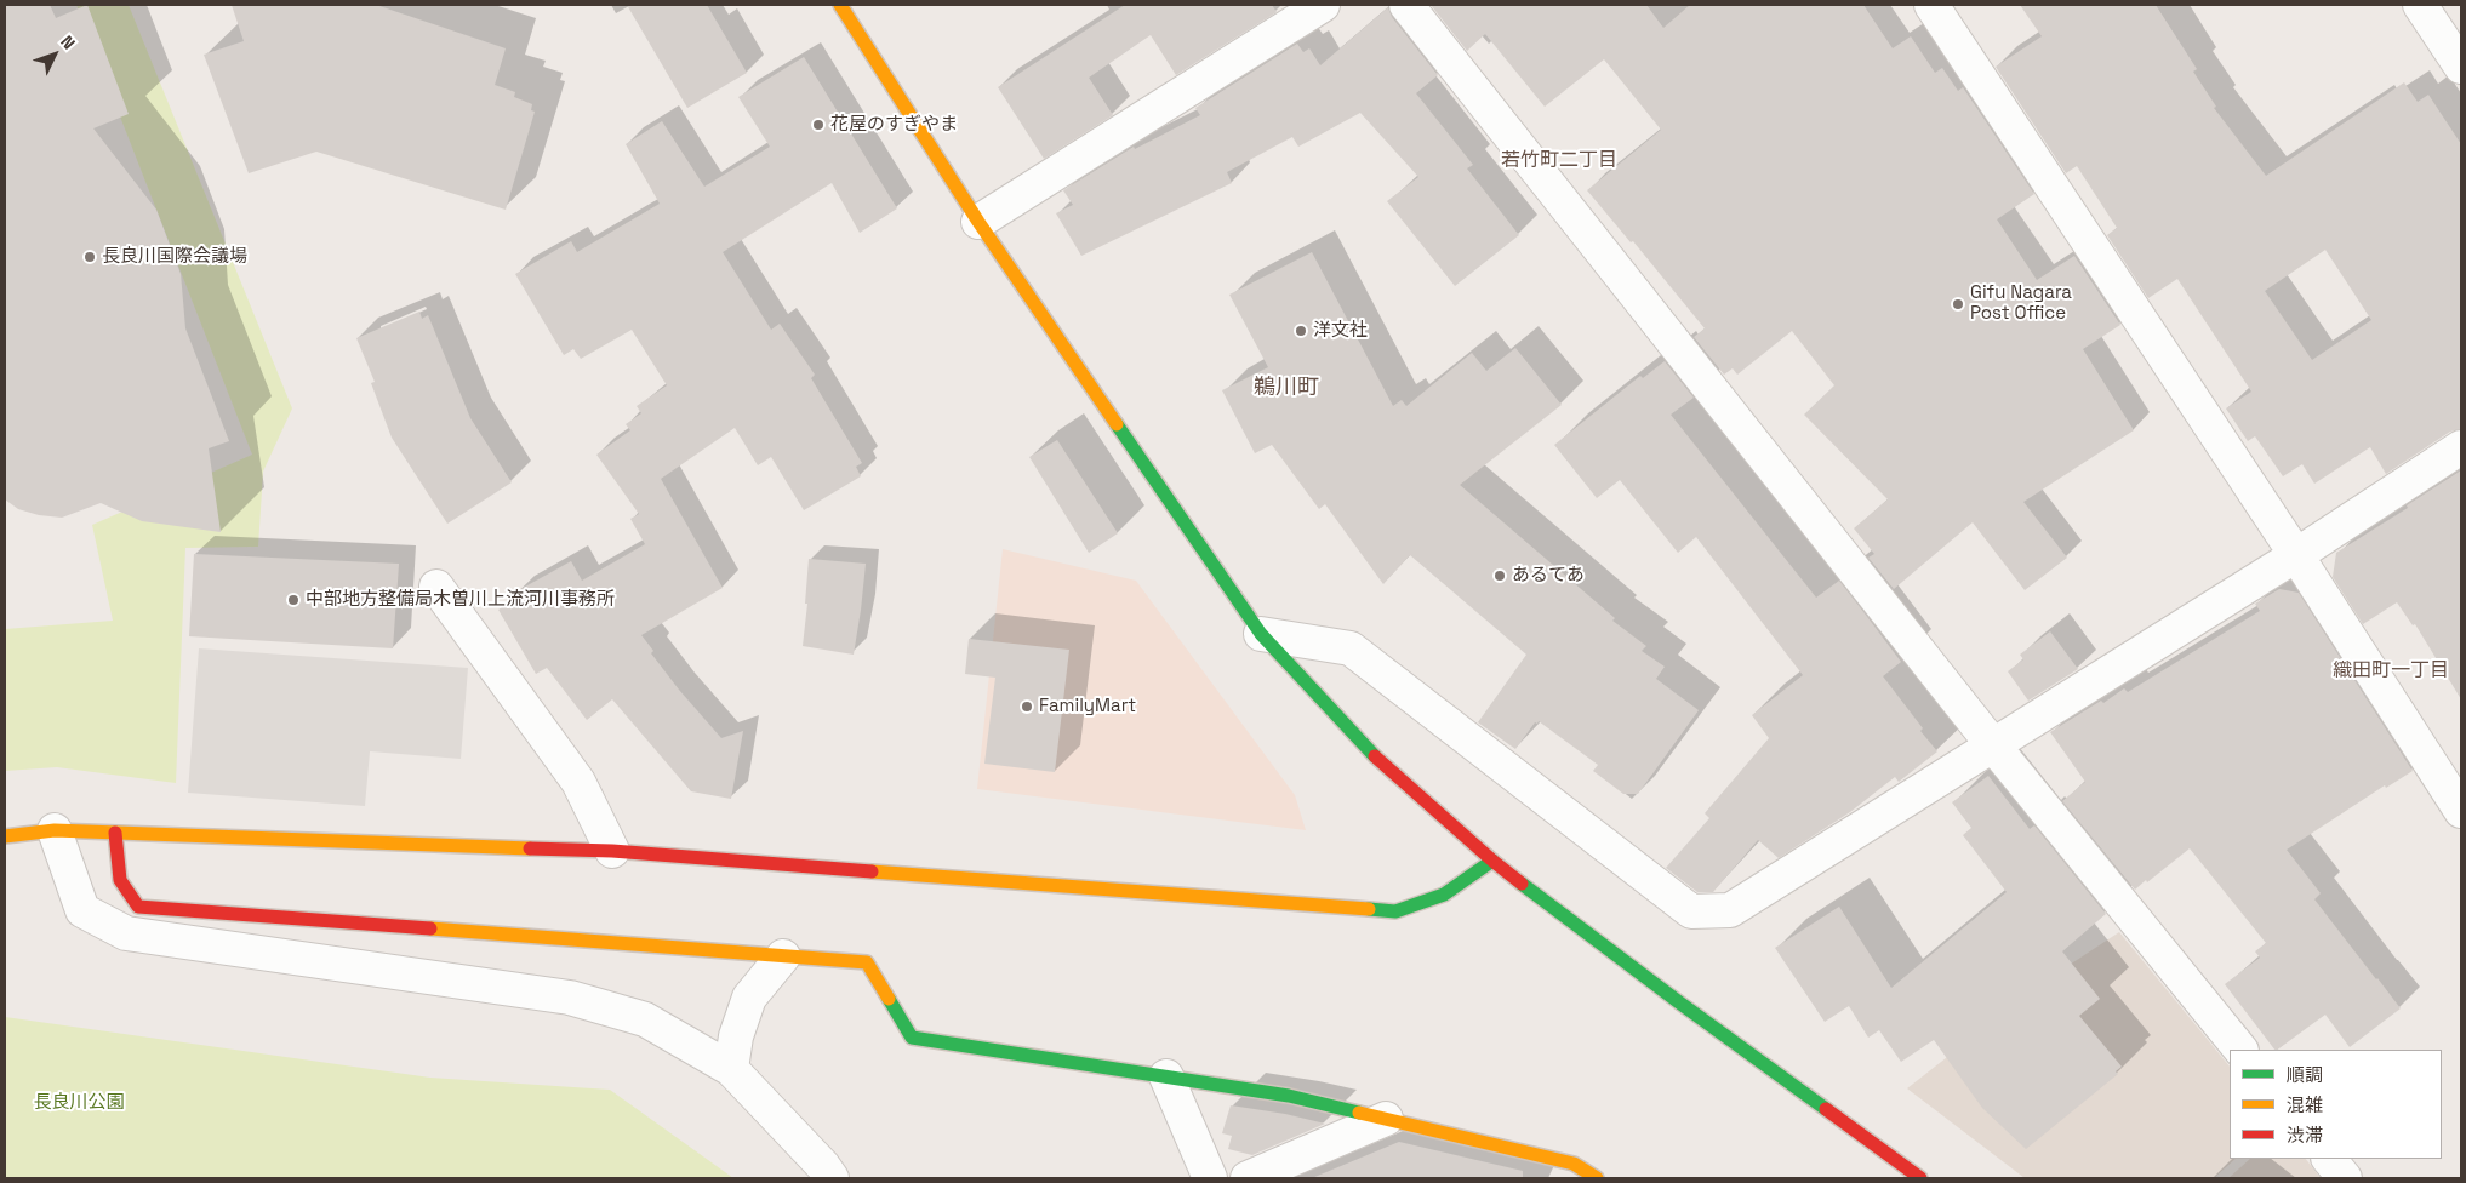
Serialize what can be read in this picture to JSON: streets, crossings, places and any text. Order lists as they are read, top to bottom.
{
  "districts": ["若竹町二丁目", "鵜川町", "織田町一丁目"],
  "parks": ["長良川公園"],
  "places": [
    "花屋のすぎやま",
    "長良川国際会議場",
    "Gifu Nagara Post Office",
    "洋文社",
    "あるてあ",
    "中部地方整備局木曽川上流河川事務所",
    "FamilyMart"
  ],
  "legend": ["順調", "混雑", "渋滞"],
  "north": "top right"
}
